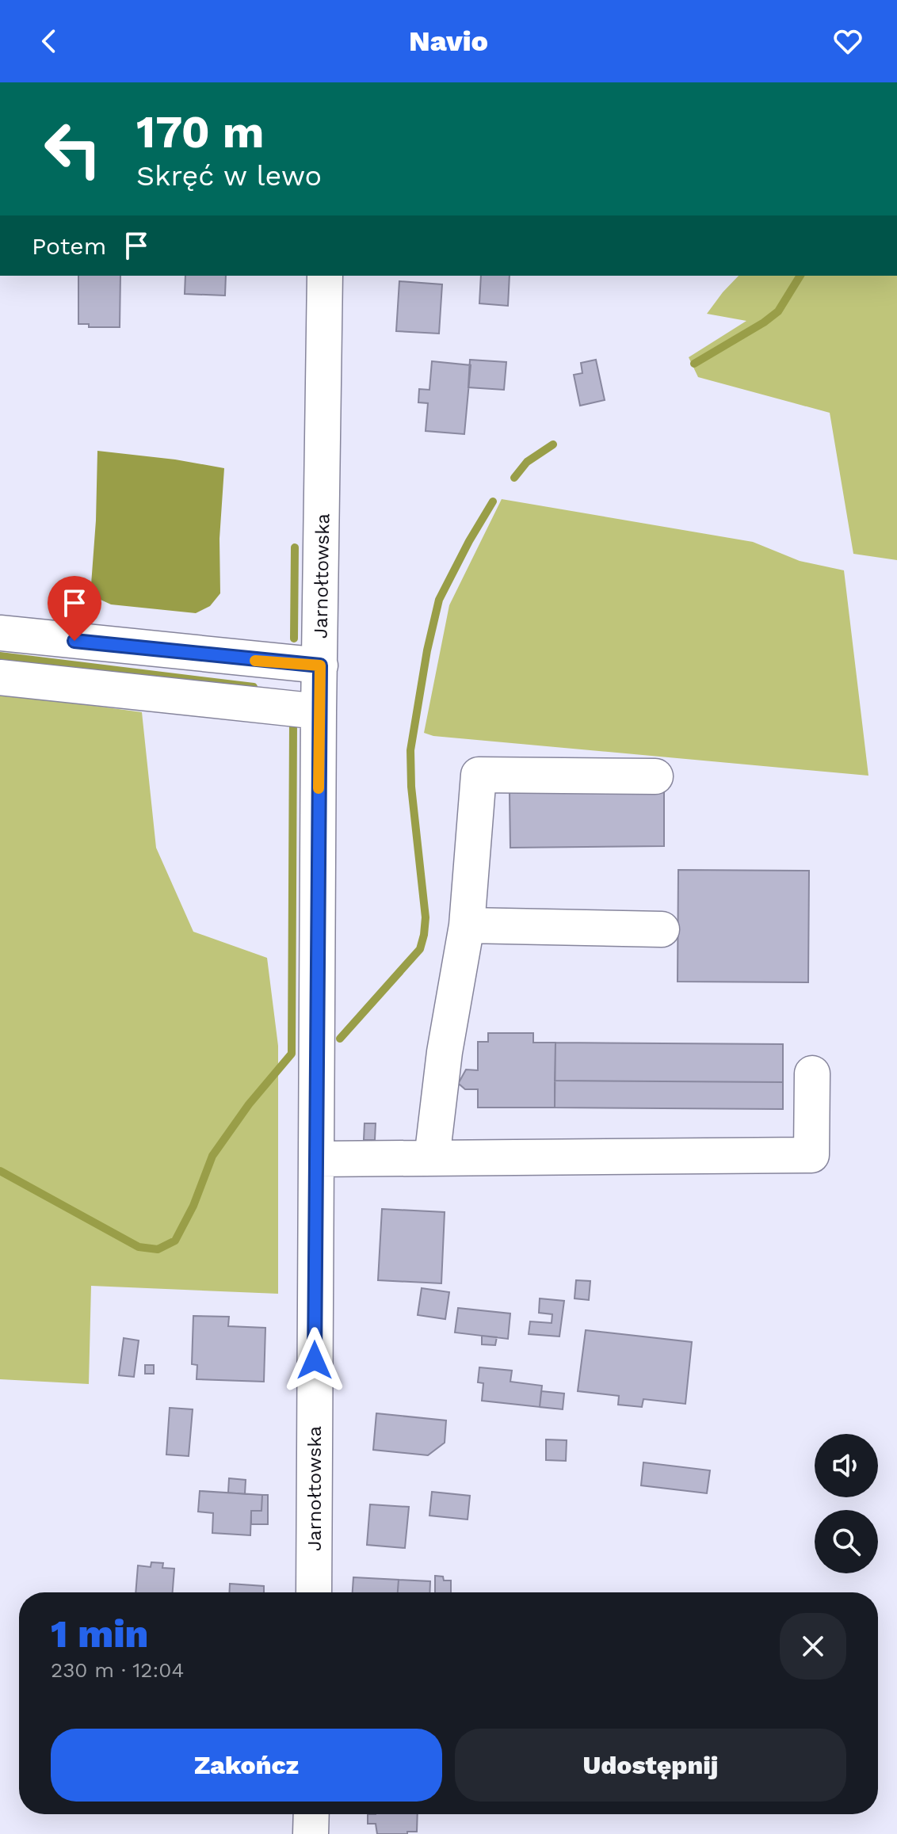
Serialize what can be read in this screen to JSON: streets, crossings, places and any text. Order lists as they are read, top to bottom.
{
  "streets": {
    "street": ["Jarnołtowska"]
  },
  "page": {
    "header": "Navio",
    "turn": ["170 m", "Skręć w lewo"],
    "then": "Potem",
    "heading": ["1 min", "230 m · 12:04"],
    "buttons": ["Zakończ", "Udostępnij"]
  }
}
